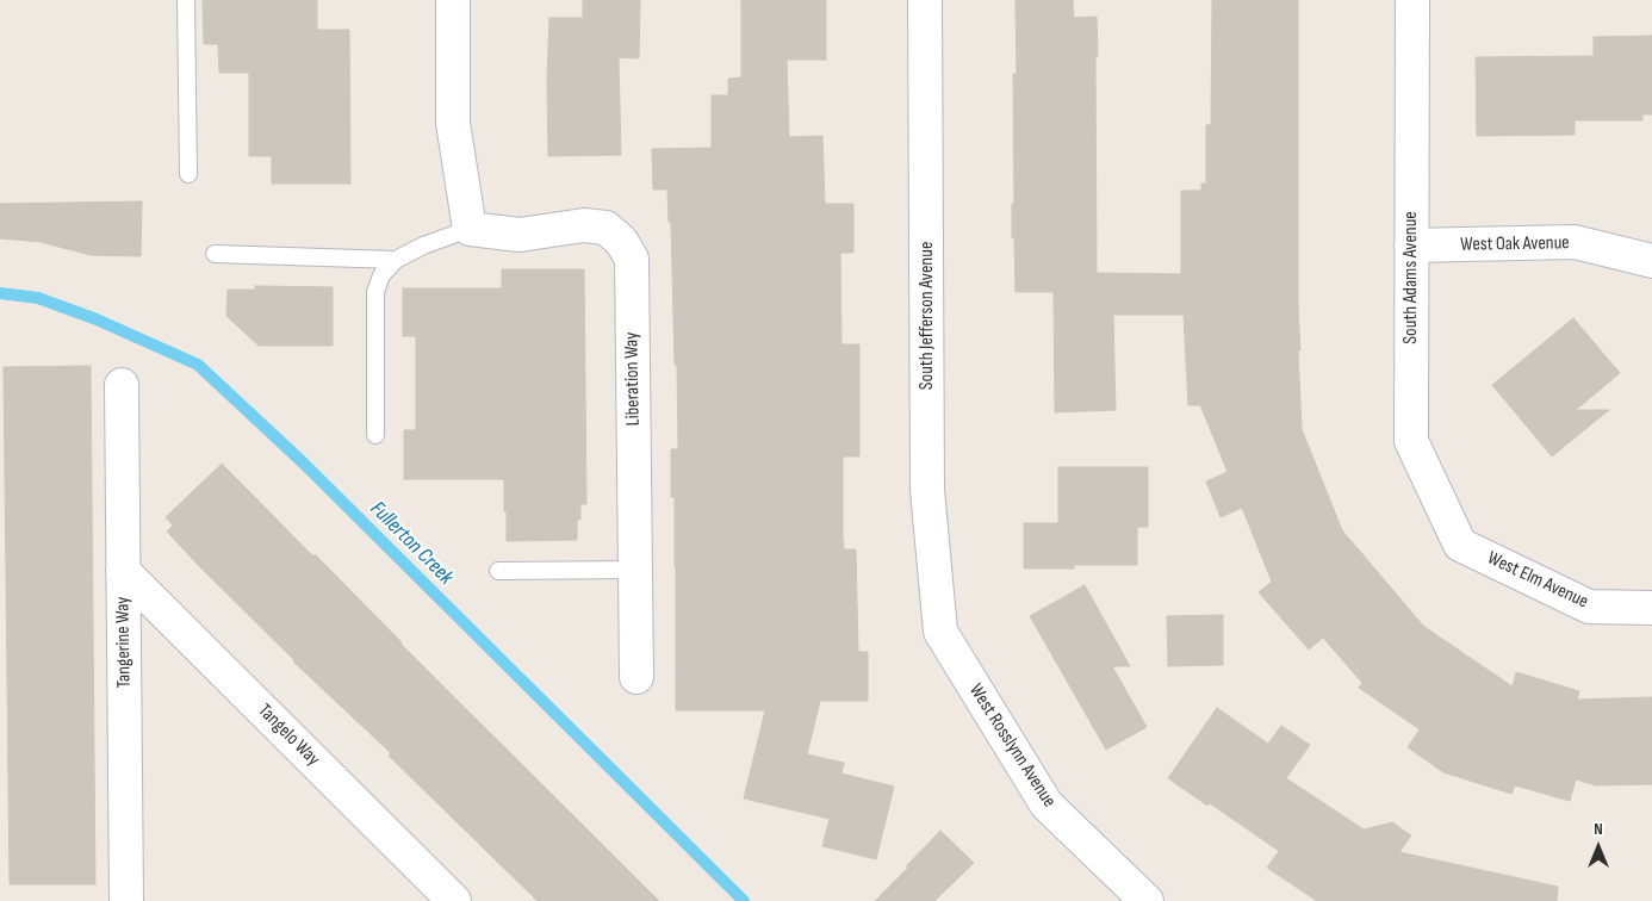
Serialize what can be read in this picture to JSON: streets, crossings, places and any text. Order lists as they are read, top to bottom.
{
  "streets": {
    "street": [
      "West Oak Avenue",
      "South Adams Avenue",
      "South Jefferson Avenue",
      "Liberation Way",
      "West Elm Avenue",
      "Tangerine Way",
      "Tangelo Way",
      "West Rosslynn Avenue"
    ]
  },
  "crossings": [
    ["West Oak Avenue", "South Adams Avenue"],
    ["South Adams Avenue", "West Elm Avenue"],
    ["South Jefferson Avenue", "West Rosslynn Avenue"],
    ["Tangerine Way", "Tangelo Way"]
  ],
  "water": ["Fullerton Creek"],
  "north": "top"
}
